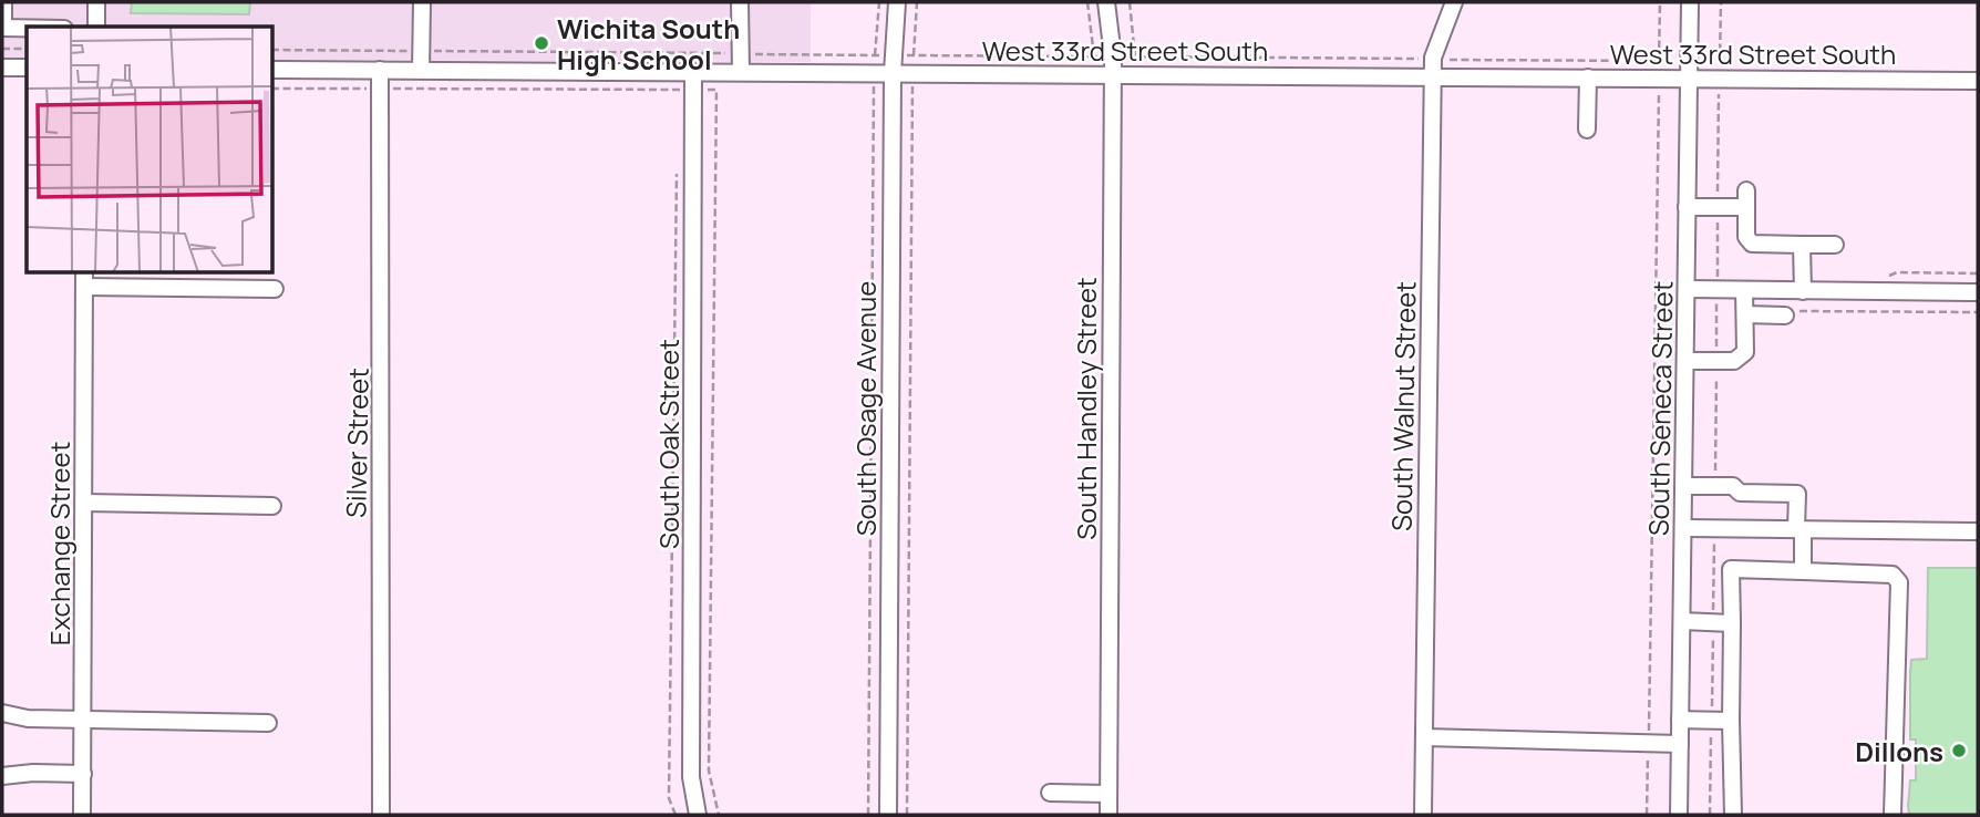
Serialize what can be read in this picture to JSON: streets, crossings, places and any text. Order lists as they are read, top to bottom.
{
  "streets": {
    "street": [
      "West 33rd Street South",
      "South Walnut Street",
      "South Osage Avenue",
      "South Handley Street",
      "South Seneca Street",
      "Silver Street",
      "South Oak Street",
      "Exchange Street"
    ]
  },
  "crossings": [
    ["West 33rd Street South", "South Walnut Street"],
    ["West 33rd Street South", "South Osage Avenue"],
    ["West 33rd Street South", "South Handley Street"],
    ["West 33rd Street South", "South Seneca Street"],
    ["West 33rd Street South", "Silver Street"],
    ["West 33rd Street South", "South Oak Street"]
  ],
  "places": ["Wichita South High School", "Dillons"]
}
